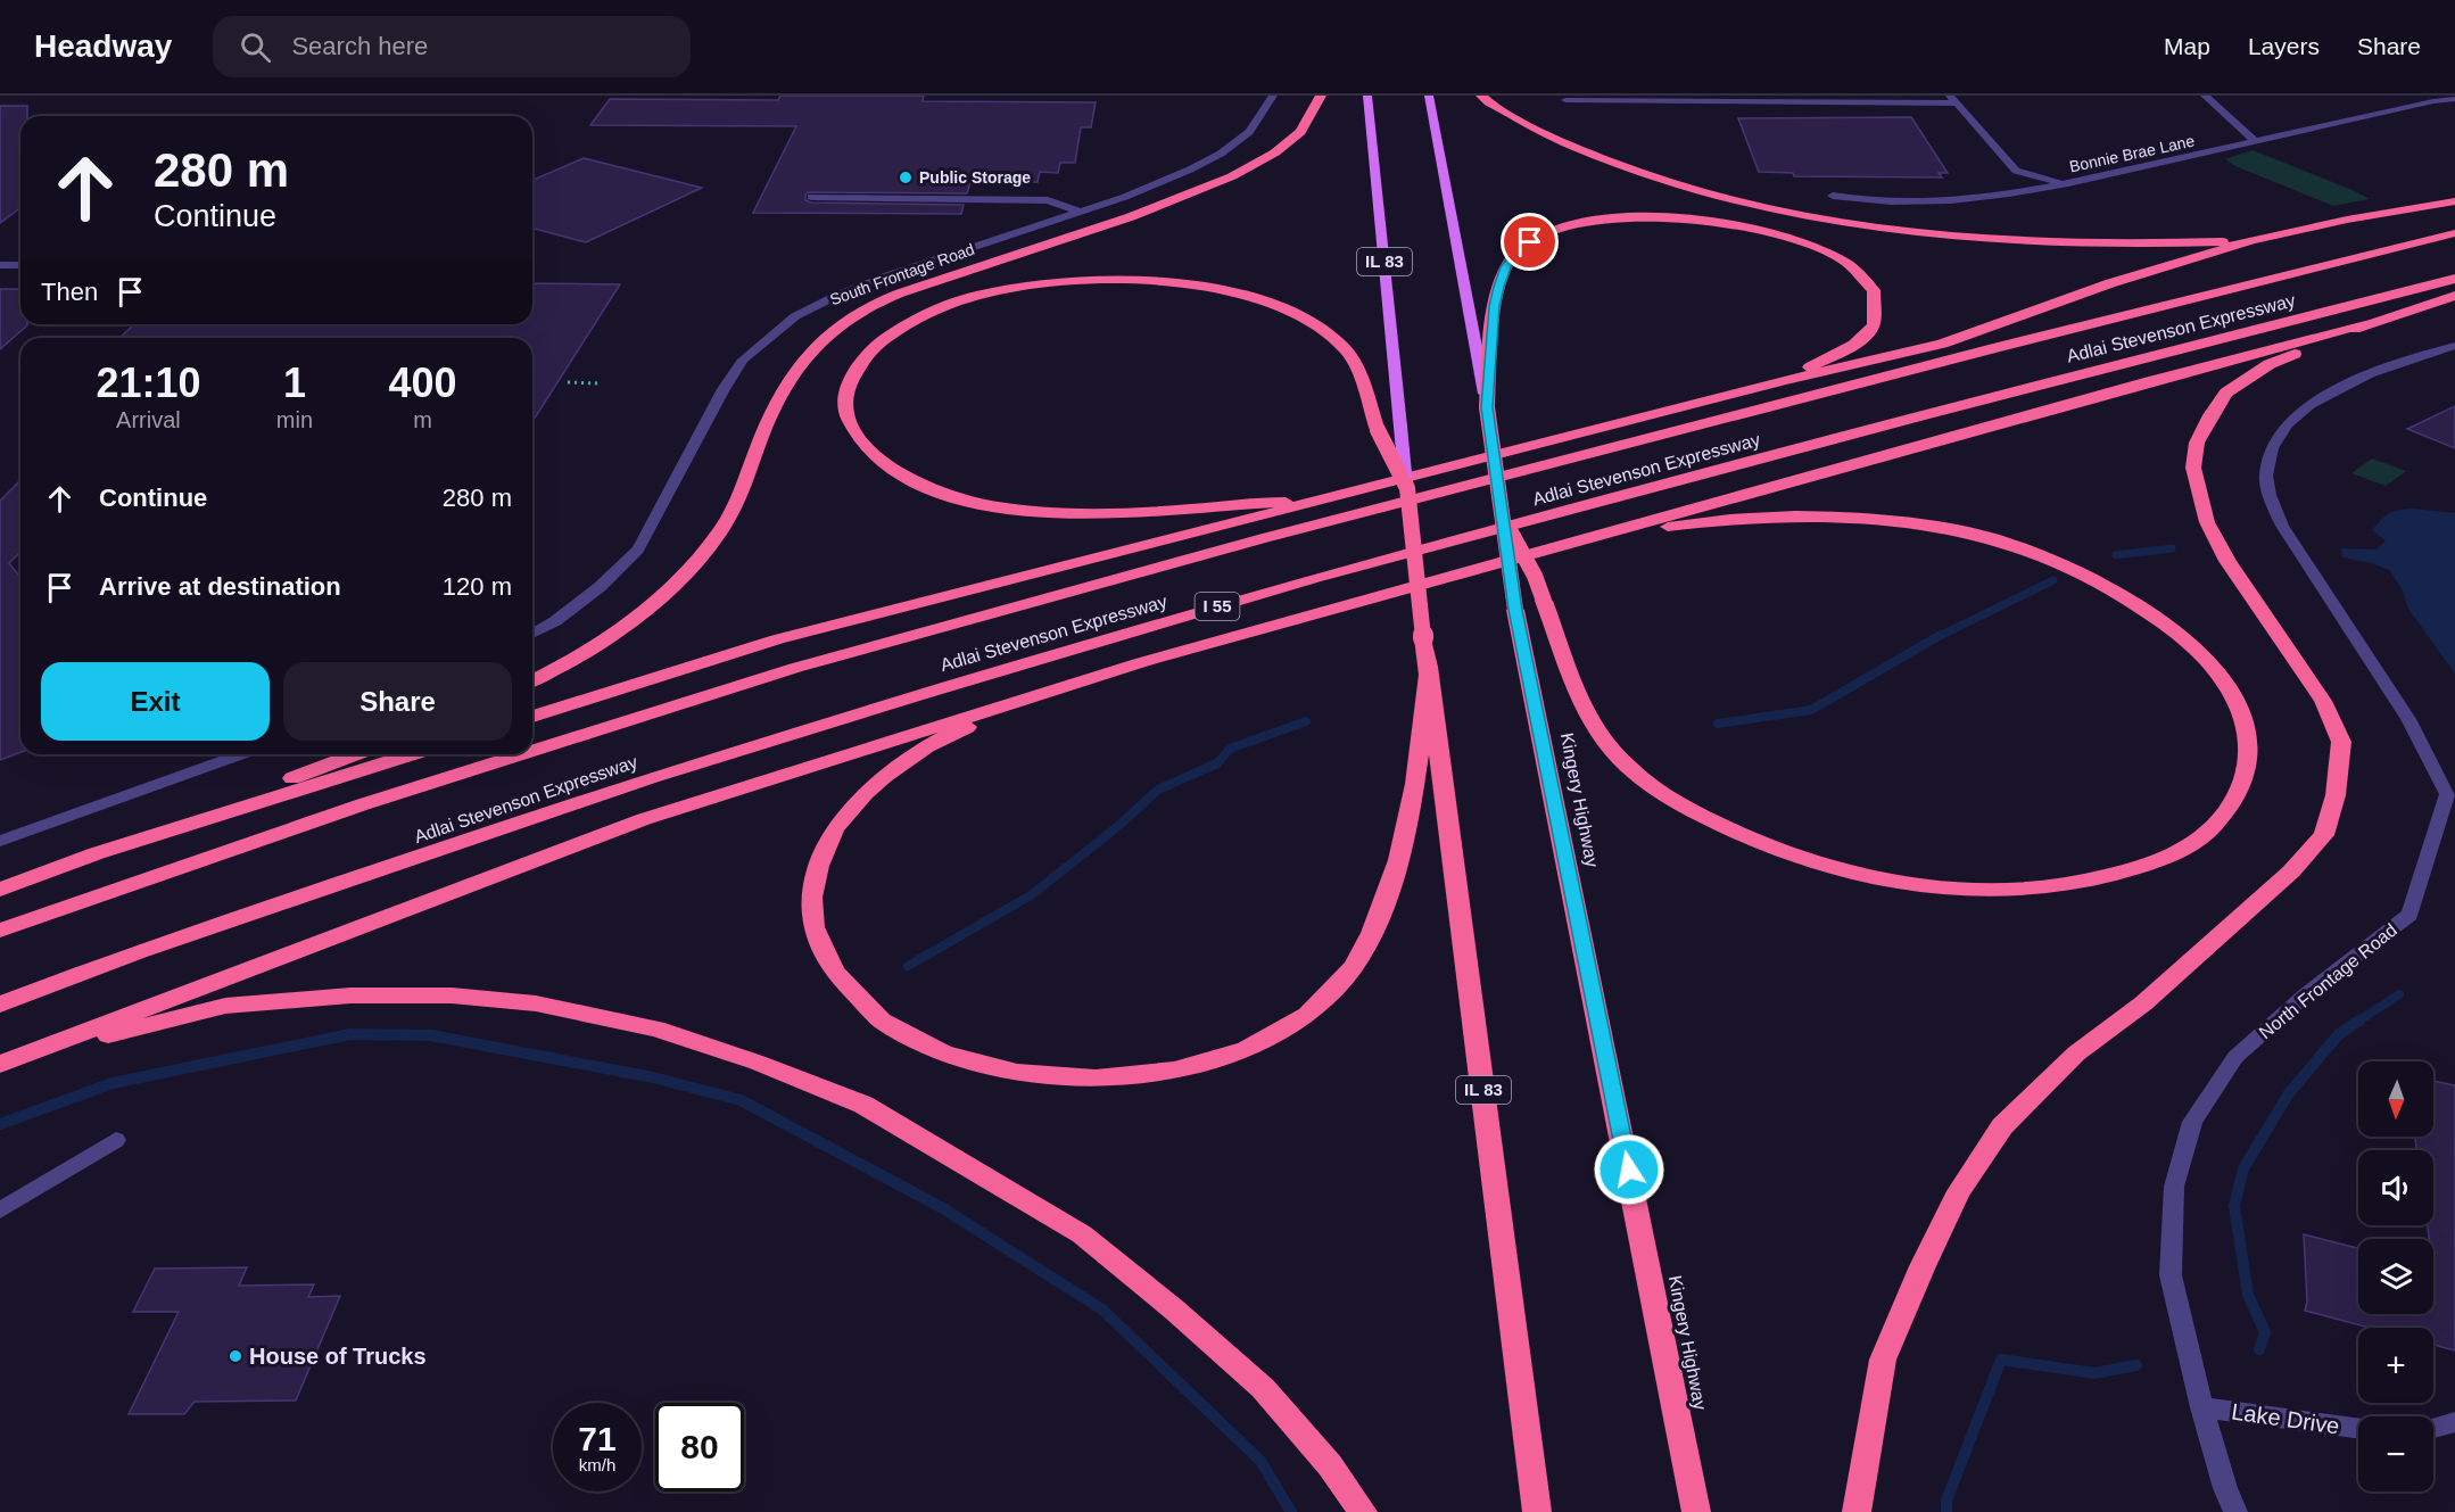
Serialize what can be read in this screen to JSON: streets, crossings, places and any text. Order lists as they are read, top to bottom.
{
  "streets": {
    "highway": [
      "IL 83",
      "Adlai Stevenson Expressway",
      "I 55",
      "Kingery Highway"
    ],
    "street": [
      "Bonnie Brae Lane",
      "South Frontage Road",
      "North Frontage Road",
      "Lake Drive"
    ]
  },
  "crossings": [
    ["North Frontage Road", "Lake Drive"]
  ],
  "places": ["Public Storage", "House of Trucks"],
  "north": "bottom",
  "page": {
    "header": "Headway",
    "search": "Search here",
    "nav": ["Map", "Layers", "Share"],
    "turn": ["280 m", "Continue"],
    "then": "Then",
    "eta": [
      "21:10",
      "Arrival",
      "1",
      "min",
      "400",
      "m"
    ],
    "list": [
      {
        "name": "Continue",
        "value": "280 m"
      },
      {
        "name": "Arrive at destination",
        "value": "120 m"
      }
    ],
    "buttons": ["Exit", "Share"],
    "map_buttons": ["+", "−"],
    "speed": "71 km/h",
    "limit": "80"
  }
}
